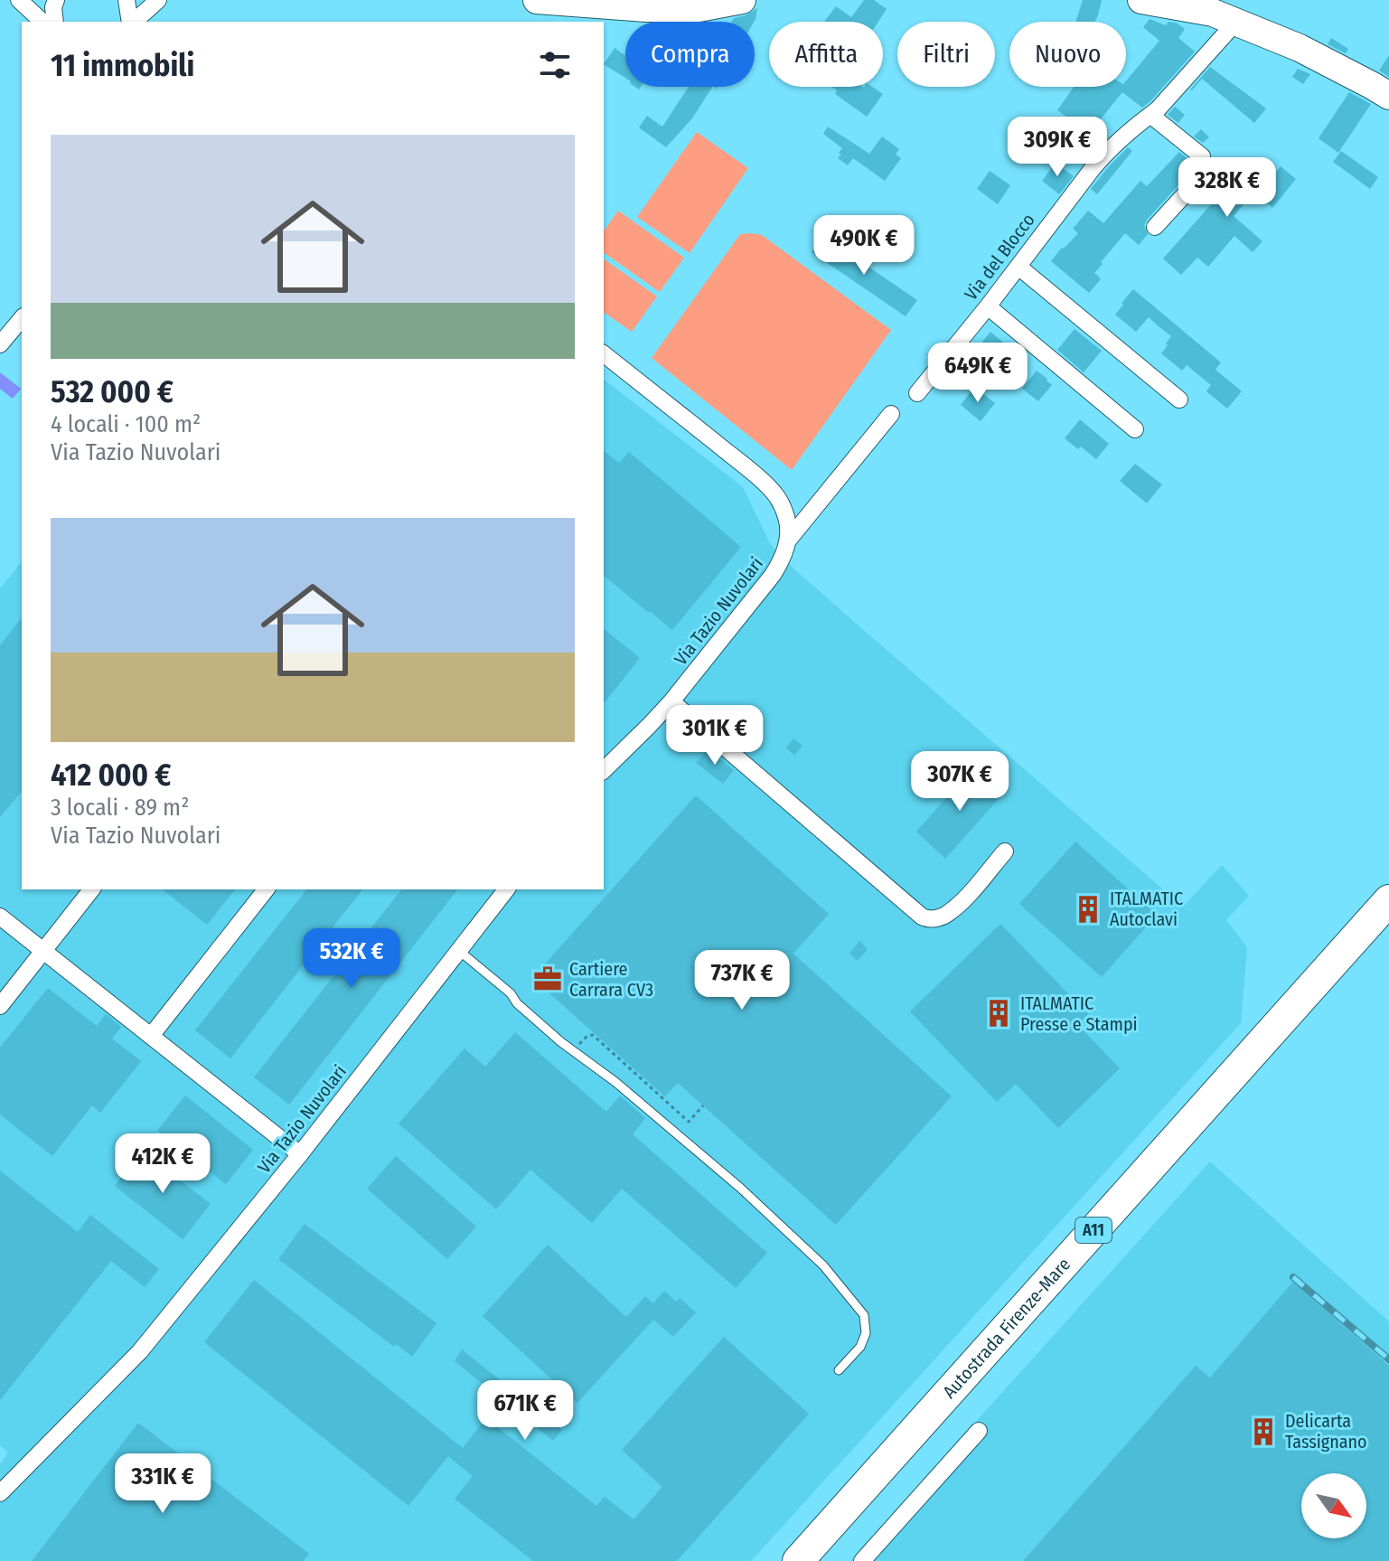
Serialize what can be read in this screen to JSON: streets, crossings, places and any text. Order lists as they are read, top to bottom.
{
  "streets": {
    "highway": ["A11", "Autostrada Firenze-Mare"],
    "street": ["Via del Blocco", "Via Tazio Nuvolari"]
  },
  "places": {
    "building": ["ITALMATIC Autoclavi", "ITALMATIC Presse e Stampi", "Delicarta Tassignano"],
    "office": ["Cartiere Carrara CV3"]
  },
  "north": "bottom right",
  "page": {
    "chip": [
      "Compra",
      "Affitta",
      "Filtri",
      "Nuovo"
    ],
    "heading": "11 immobili",
    "list": [
      {
        "name": "532 000 €",
        "note": "4 locali · 100 m² · Via Tazio Nuvolari"
      },
      {
        "name": "412 000 €",
        "note": "3 locali · 89 m² · Via Tazio Nuvolari"
      }
    ],
    "price": [
      "309K €",
      "328K €",
      "490K €",
      "649K €",
      "301K €",
      "307K €",
      "532K €",
      "737K €",
      "412K €",
      "671K €",
      "331K €"
    ]
  }
}
